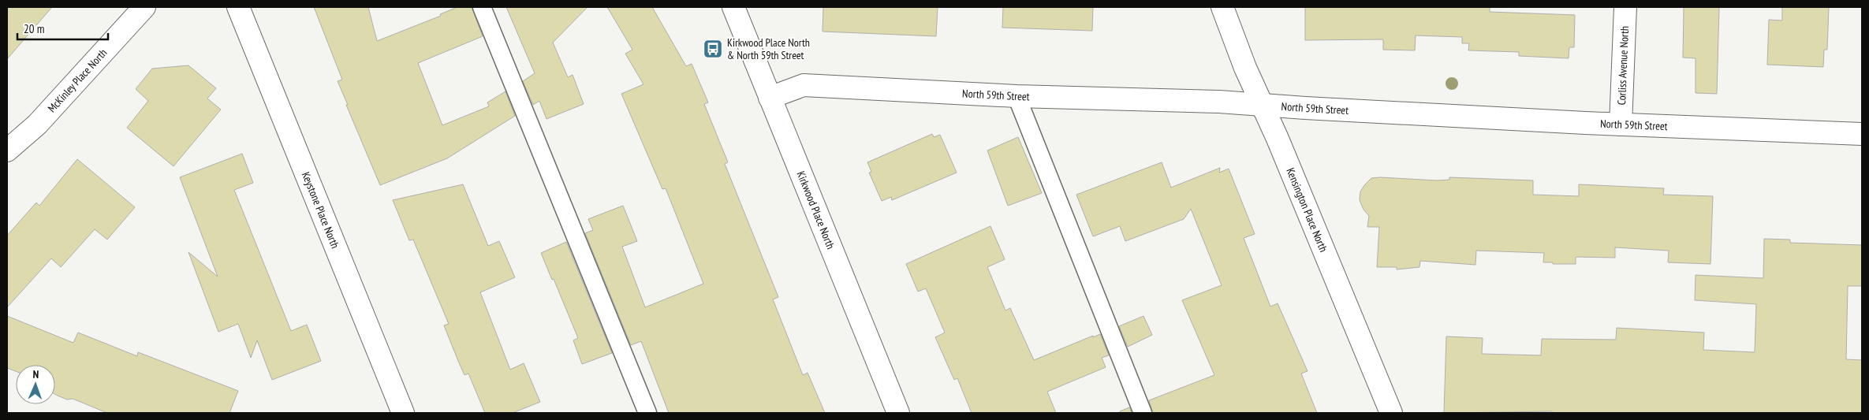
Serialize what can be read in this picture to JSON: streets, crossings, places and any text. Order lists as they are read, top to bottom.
{
  "streets": {
    "street": [
      "Corliss Avenue North",
      "McKinley Place North",
      "North 59th Street",
      "Keystone Place North",
      "Kensington Place North",
      "Kirkwood Place North"
    ]
  },
  "crossings": [
    ["Corliss Avenue North", "North 59th Street"],
    ["North 59th Street", "Kensington Place North"],
    ["North 59th Street", "Kirkwood Place North"]
  ],
  "places": {
    "bus stop": ["Kirkwood Place North & North 59th Street"]
  },
  "scale_bar": "20 m",
  "north": "top"
}
